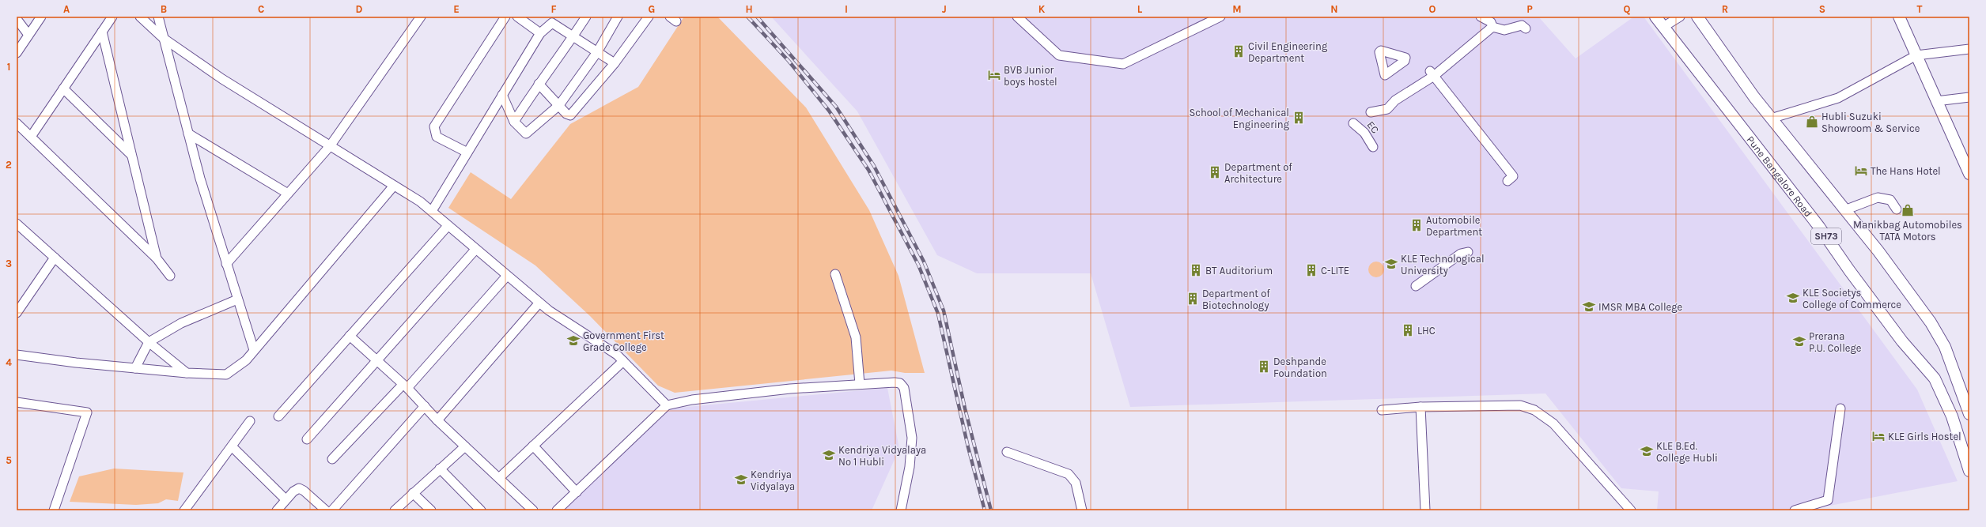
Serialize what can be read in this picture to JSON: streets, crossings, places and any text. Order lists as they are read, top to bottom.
{
  "streets": {
    "main road": ["Pune Bangalore Road", "SH73"],
    "street": ["EC"]
  },
  "places": {
    "building": [
      "Civil Engineering Department",
      "School of Mechanical Engineering",
      "Department of Architecture",
      "Automobile Department",
      "BT Auditorium",
      "C-LITE",
      "Department of Biotechnology",
      "LHC",
      "Deshpande Foundation"
    ],
    "hotel": ["BVB Junior boys hostel", "The Hans Hotel", "KLE Girls Hostel"],
    "shop": ["Hubli Suzuki Showroom & Service", "Manikbag Automobiles TATA Motors"],
    "school or university": [
      "KLE Technological University",
      "KLE Societys College of Commerce",
      "IMSR MBA College",
      "Government First Grade College",
      "Prerana P.U. College",
      "KLE B.Ed. College Hubli",
      "Kendriya Vidyalaya No 1 Hubli",
      "Kendriya Vidyalaya"
    ]
  },
  "grid": {
    "columns": [
      "A",
      "B",
      "C",
      "D",
      "E",
      "F",
      "G",
      "H",
      "I",
      "J",
      "K",
      "L",
      "M",
      "N",
      "O",
      "P",
      "Q",
      "R",
      "S",
      "T"
    ],
    "rows": [
      "1",
      "2",
      "3",
      "4",
      "5"
    ]
  }
}
